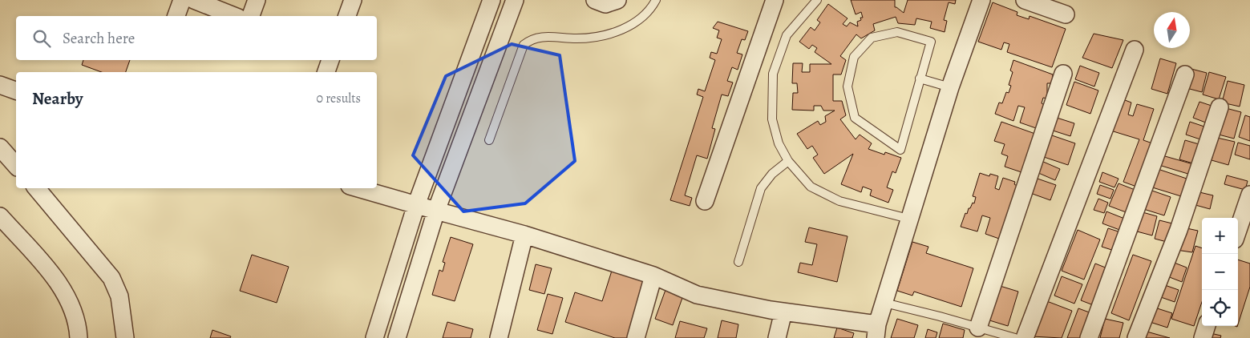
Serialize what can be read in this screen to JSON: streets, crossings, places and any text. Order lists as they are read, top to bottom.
{
  "north": "top",
  "page": {
    "search": "Search here",
    "heading": ["Nearby", "0 results"],
    "map_buttons": ["+", "−"]
  }
}
